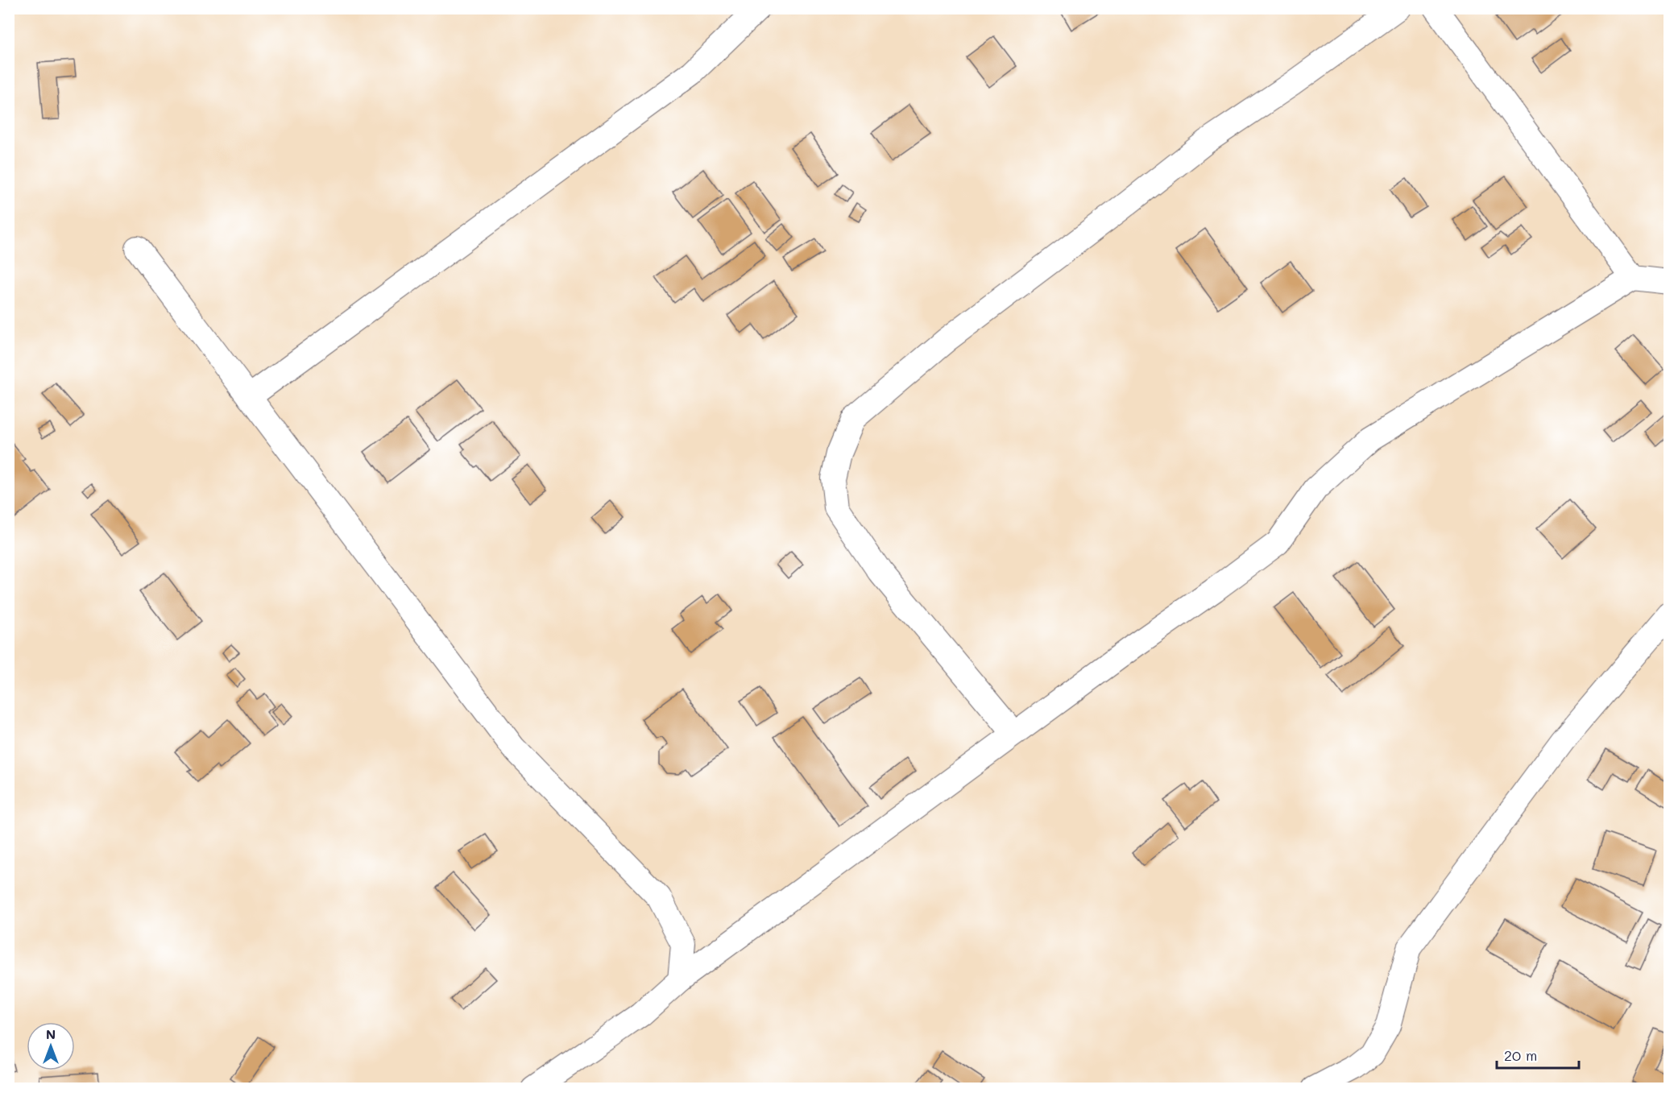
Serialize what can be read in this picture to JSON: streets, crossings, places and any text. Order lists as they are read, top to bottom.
{
  "scale_bar": "20 m",
  "north": "top"
}
